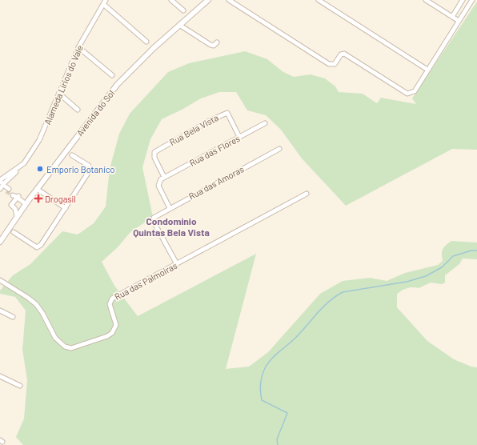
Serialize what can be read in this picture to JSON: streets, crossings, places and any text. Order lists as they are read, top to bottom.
{
  "streets": {
    "street": [
      "Alameda Lírios do Vale",
      "Avenida do Sol",
      "Rua Bela Vista",
      "Rua das Flores",
      "Rua das Amoras",
      "Rua das Palmoiras"
    ]
  },
  "crossings": [
    ["Rua Bela Vista", "Rua das Flores"],
    ["Rua das Amoras", "Rua das Palmoiras"]
  ],
  "districts": ["Condomínio Quintas Bela Vista"],
  "places": {
    "other": ["Emporio Botanico"],
    "health": ["Drogasil"]
  }
}
